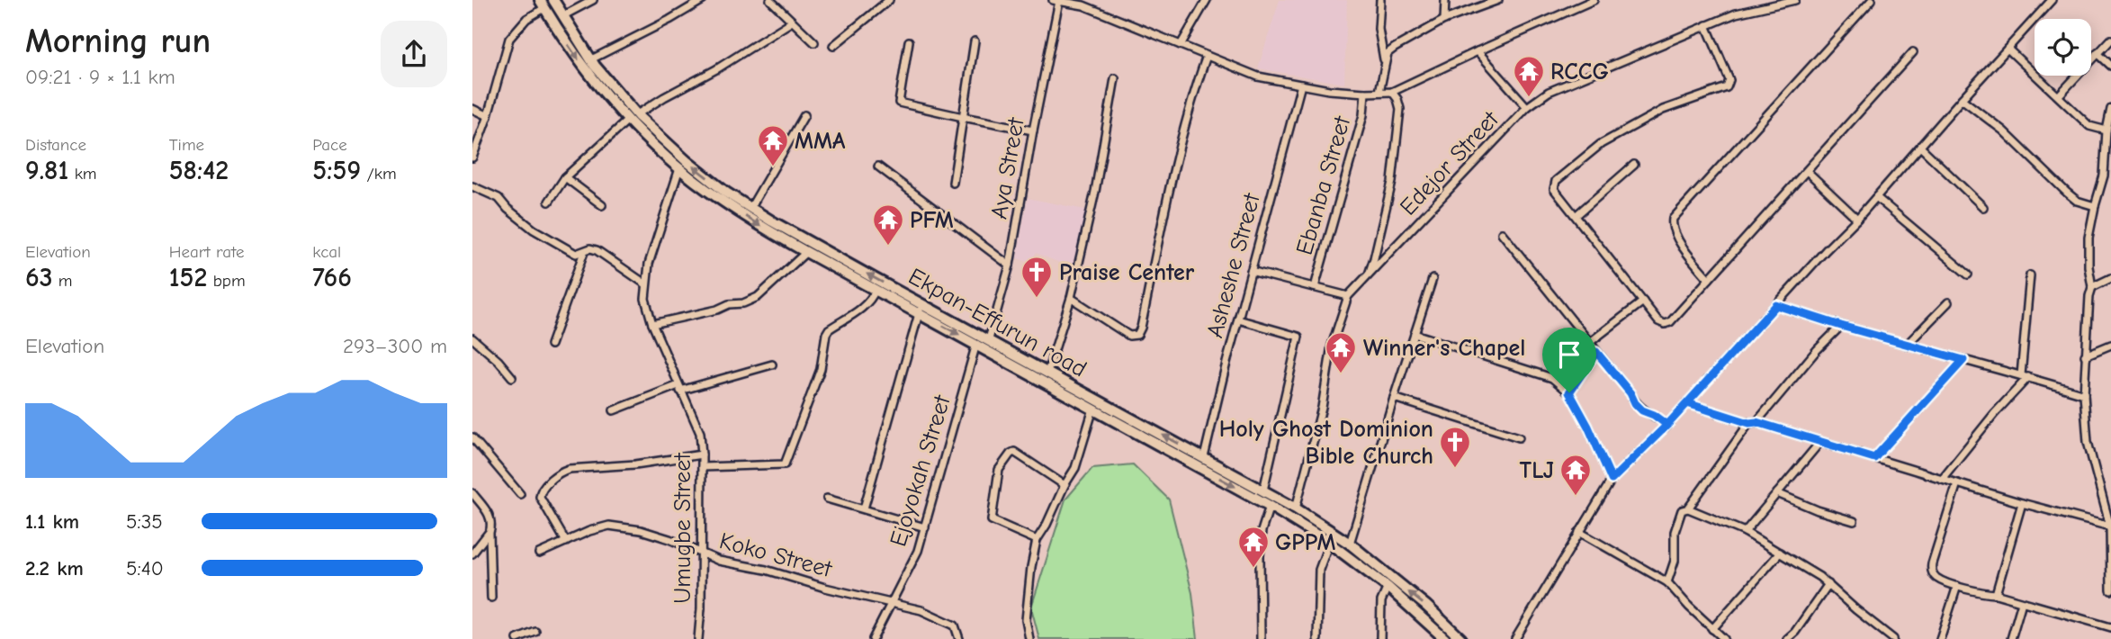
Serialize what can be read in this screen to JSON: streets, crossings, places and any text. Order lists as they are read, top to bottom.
{
  "streets": {
    "main road": ["Ekpan-Effurun road"],
    "street": [
      "Edejor Street",
      "Aya Street",
      "Ebanba Street",
      "Asheshe Street",
      "Ejoyokah Street",
      "Umugbe Street",
      "Koko Street"
    ]
  },
  "crossings": [
    ["Edejor Street", "Ekpan-Effurun road"],
    ["Aya Street", "Ekpan-Effurun road"],
    ["Asheshe Street", "Ekpan-Effurun road"],
    ["Ejoyokah Street", "Koko Street"],
    ["Umugbe Street", "Koko Street"]
  ],
  "places": {
    "temple": [
      "RCCG",
      "MMA",
      "PFM",
      "Winner's Chapel",
      "TLJ",
      "GPPM"
    ],
    "church": ["Praise Center", "Holy Ghost Dominion Bible Church"]
  },
  "page": {
    "heading": ["Morning run", "09:21 · 9 × 1.1 km"],
    "stats": [
      ["Distance", "9.81 km"],
      ["Time", "58:42"],
      ["Pace", "5:59 /km"],
      ["Elevation", "63 m"],
      ["Heart rate", "152 bpm"],
      ["kcal", "766"]
    ],
    "chart": ["Elevation", "293–300 m"],
    "list": [
      {
        "name": "1.1 km",
        "note": "5:35"
      },
      {
        "name": "2.2 km",
        "note": "5:40"
      }
    ]
  }
}
